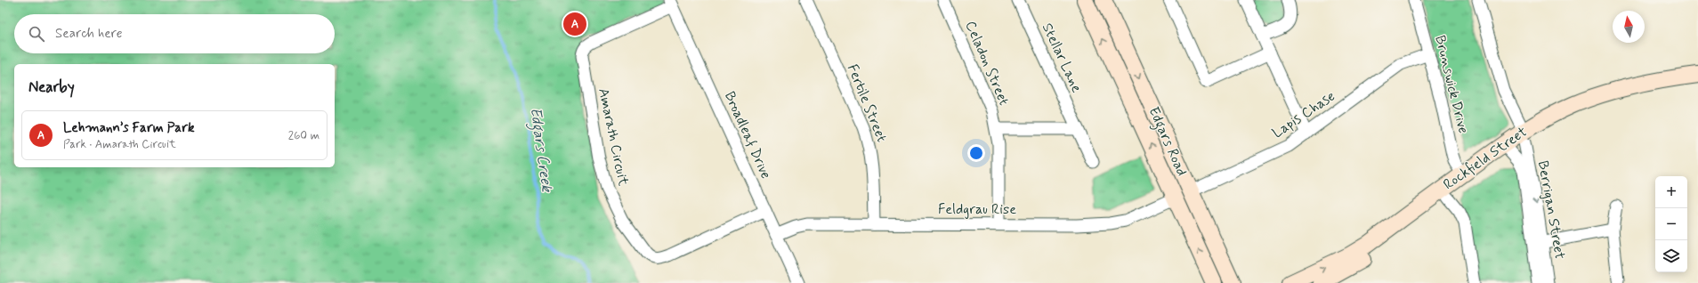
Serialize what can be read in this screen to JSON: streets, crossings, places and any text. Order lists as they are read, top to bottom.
{
  "streets": {
    "street": [
      "Stellar Lane",
      "Celadon Street",
      "Brunswick Drive",
      "Fertile Street",
      "Lapis Chase",
      "Broadleaf Drive",
      "Amarath Circuit",
      "Edgars Road",
      "Rockfield Street",
      "Feldgrau Rise",
      "Berrigan Street"
    ]
  },
  "crossings": [
    ["Celadon Street", "Feldgrau Rise"],
    ["Brunswick Drive", "Lapis Chase"],
    ["Brunswick Drive", "Rockfield Street"],
    ["Fertile Street", "Feldgrau Rise"],
    ["Lapis Chase", "Edgars Road"],
    ["Broadleaf Drive", "Amarath Circuit"],
    ["Broadleaf Drive", "Feldgrau Rise"],
    ["Edgars Road", "Feldgrau Rise"],
    ["Rockfield Street", "Berrigan Street"]
  ],
  "water": ["Edgars Creek"],
  "north": "top",
  "page": {
    "pins": "A",
    "search": "Search here",
    "heading": "Nearby",
    "list": [
      {
        "mark": "A",
        "name": "Lehmann’s Farm Park",
        "note": "Park · Amarath Circuit",
        "value": "260 m"
      }
    ],
    "map_buttons": ["+", "−"]
  }
}
